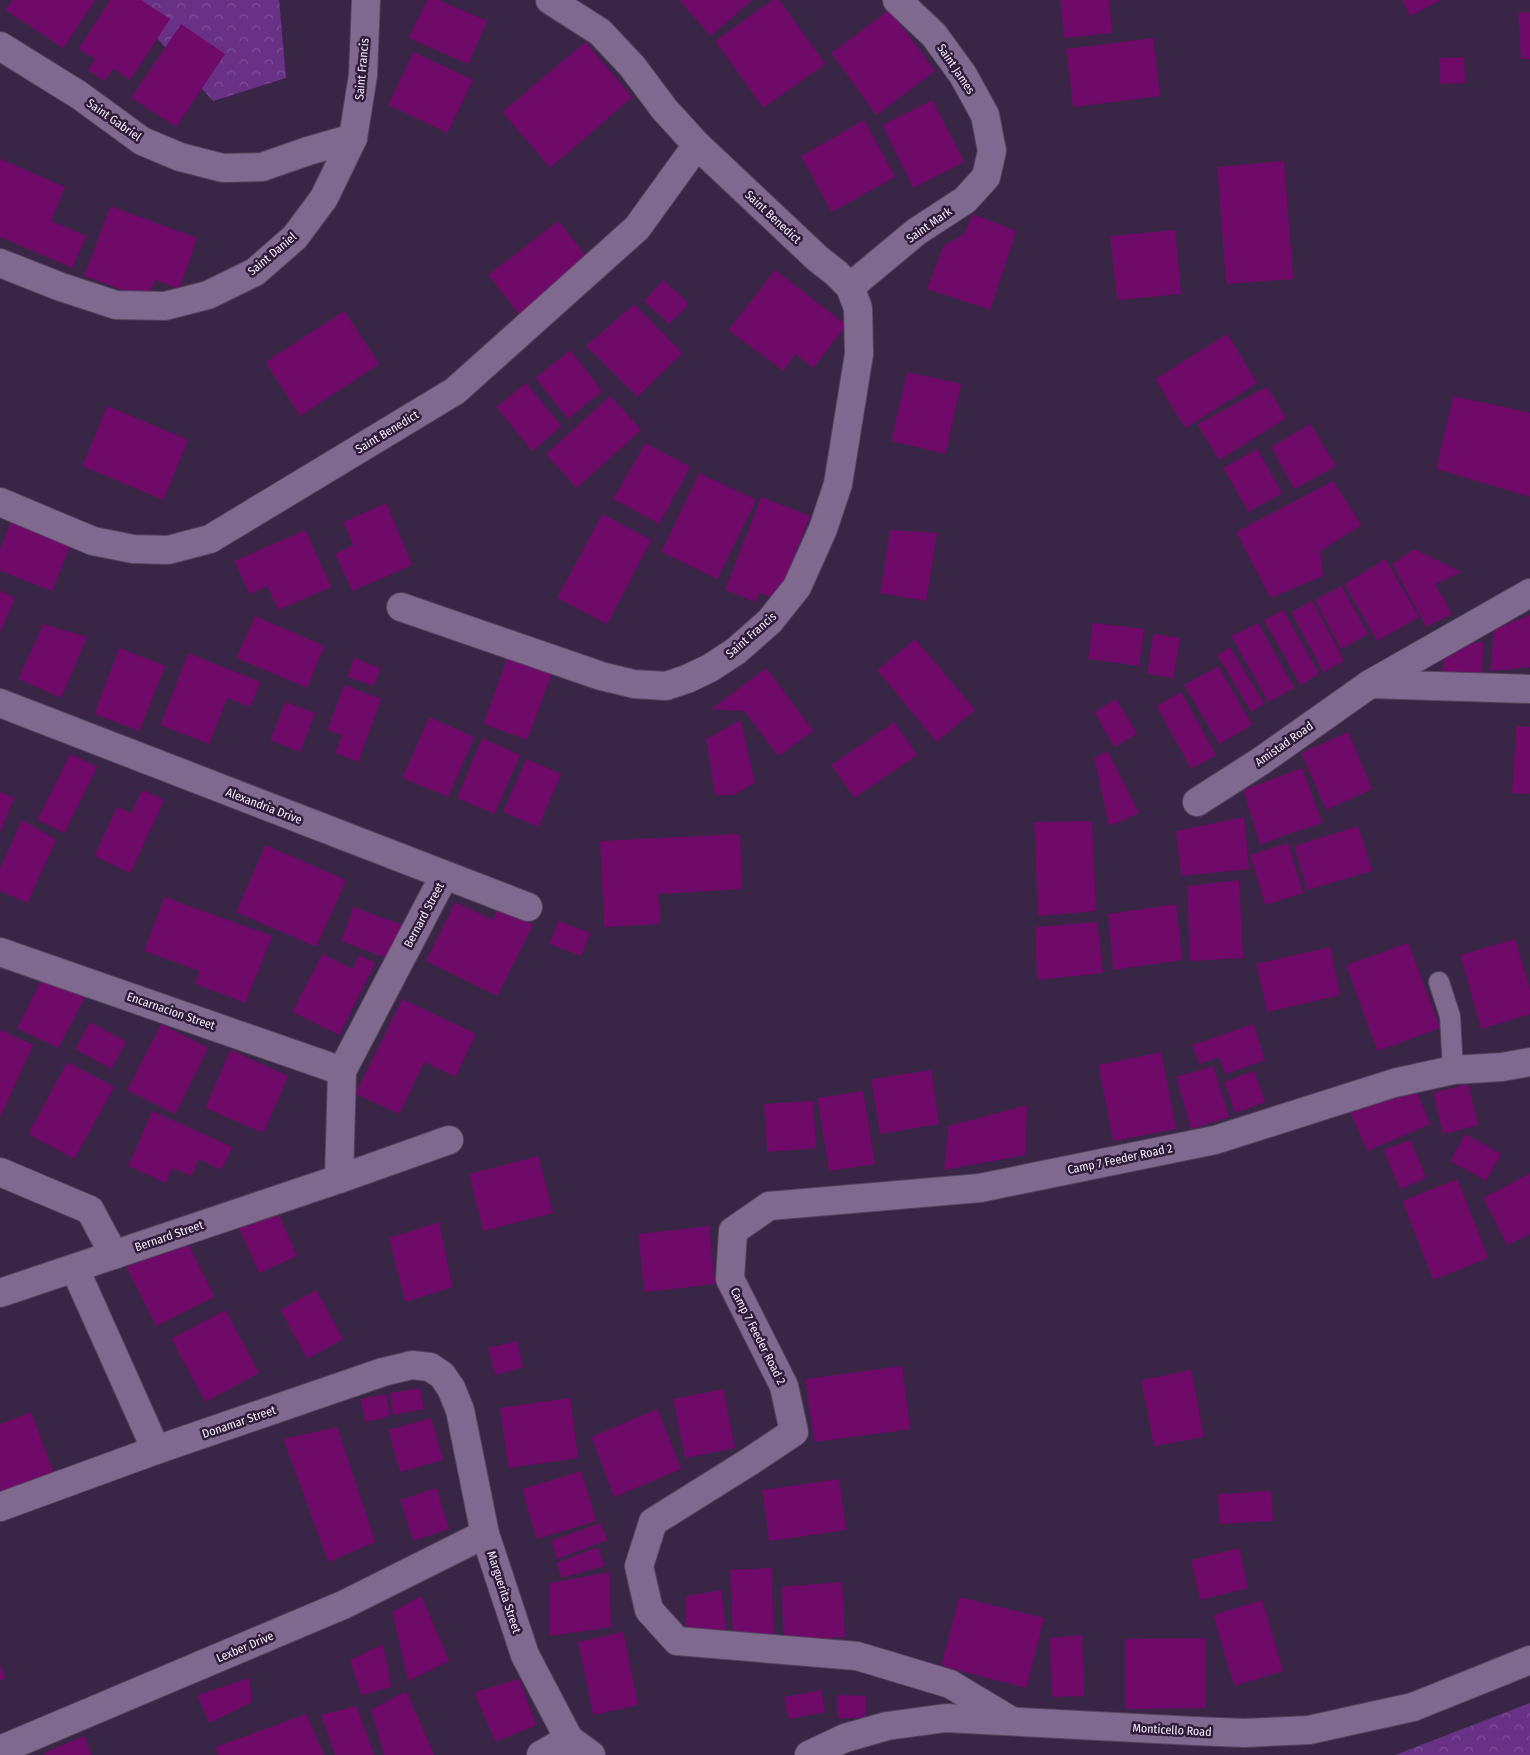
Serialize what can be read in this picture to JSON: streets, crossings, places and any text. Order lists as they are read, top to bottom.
{
  "streets": {
    "street": [
      "Saint Francis",
      "Saint James",
      "Saint Gabriel",
      "Saint Benedict",
      "Saint Mark",
      "Saint Daniel",
      "Amistad Road",
      "Alexandria Drive",
      "Bernard Street",
      "Encarnacion Street",
      "Camp 7 Feeder Road 2",
      "Donamar Street",
      "Marguerita Street",
      "Lexber Drive",
      "Monticello Road"
    ]
  },
  "crossings": [
    ["Saint Francis", "Saint Gabriel"],
    ["Saint Francis", "Saint Benedict"],
    ["Saint Francis", "Saint Mark"],
    ["Saint Francis", "Saint Daniel"],
    ["Saint James", "Saint Mark"],
    ["Saint Gabriel", "Saint Daniel"],
    ["Saint Benedict", "Saint Mark"],
    ["Alexandria Drive", "Bernard Street"],
    ["Bernard Street", "Encarnacion Street"],
    ["Camp 7 Feeder Road 2", "Monticello Road"],
    ["Donamar Street", "Marguerita Street"],
    ["Marguerita Street", "Lexber Drive"]
  ]
}
